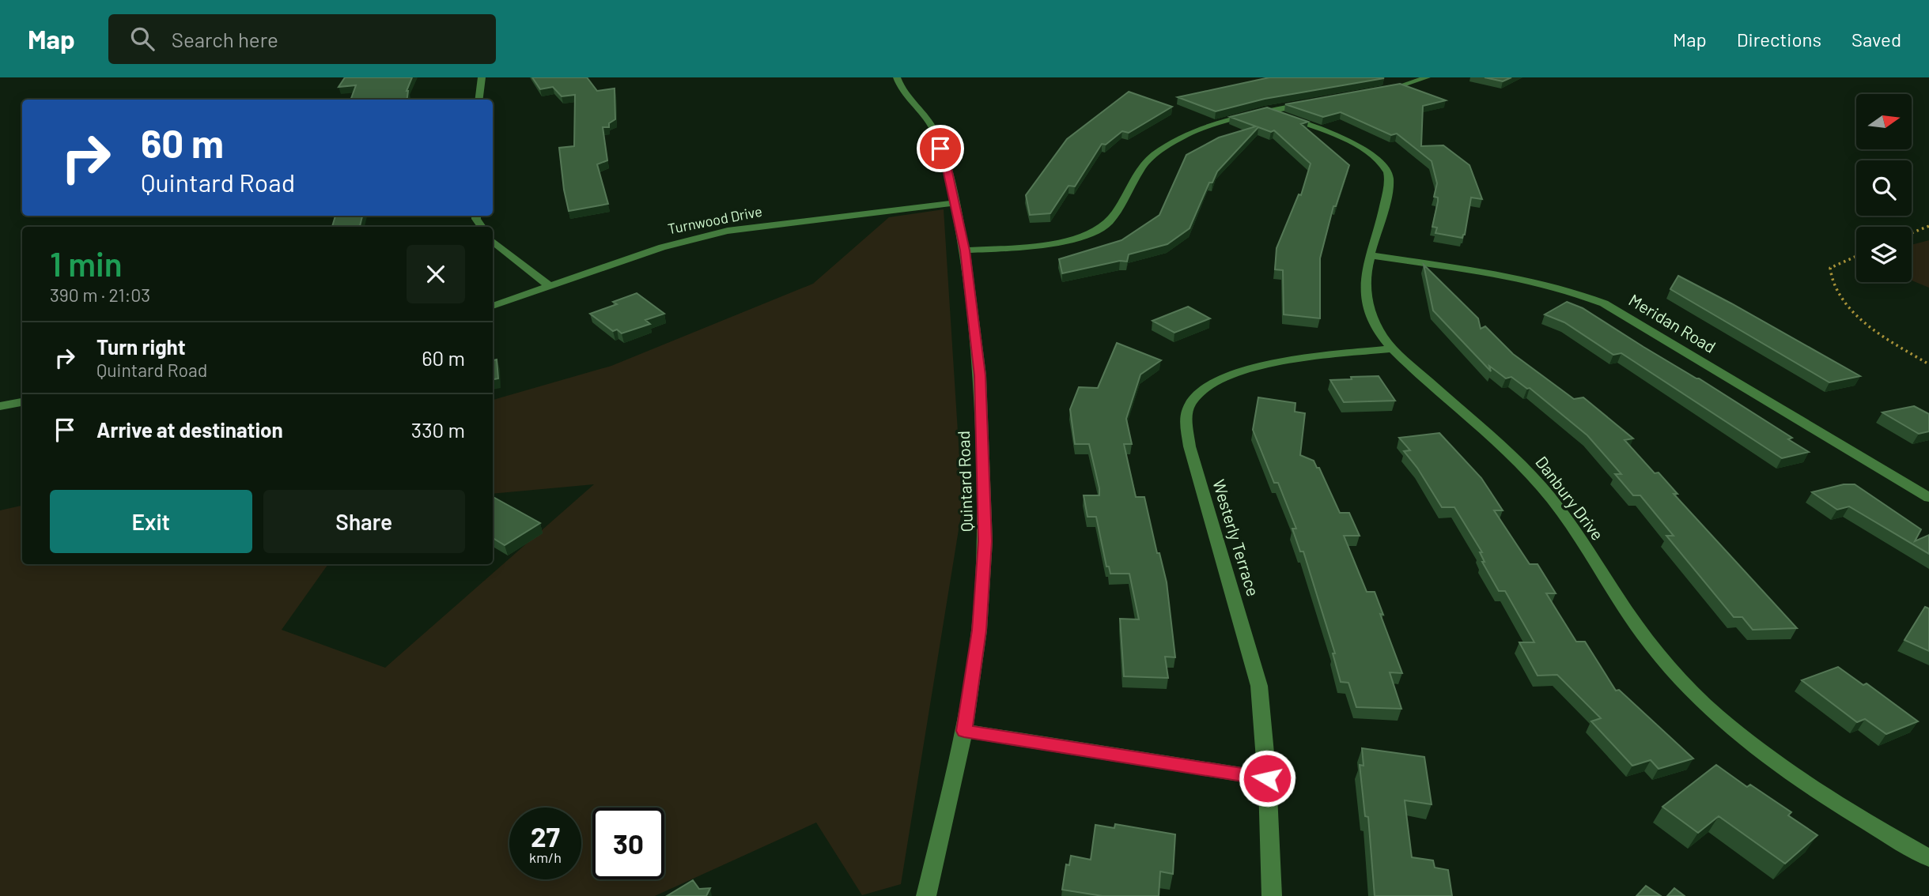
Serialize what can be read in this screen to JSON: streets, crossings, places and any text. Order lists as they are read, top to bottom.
{
  "streets": {
    "street": [
      "Turnwood Drive",
      "Meridan Road",
      "Quintard Road",
      "Danbury Drive",
      "Westerly Terrace"
    ]
  },
  "crossings": [
    ["Turnwood Drive", "Quintard Road"],
    ["Meridan Road", "Danbury Drive"],
    ["Danbury Drive", "Westerly Terrace"]
  ],
  "north": "right",
  "page": {
    "header": "Map",
    "search": "Search here",
    "nav": ["Map", "Directions", "Saved"],
    "turn": ["60 m", "Quintard Road"],
    "heading": ["1 min", "390 m · 21:03"],
    "list": [
      {
        "name": "Turn right",
        "note": "Quintard Road",
        "value": "60 m"
      },
      {
        "name": "Arrive at destination",
        "value": "330 m"
      }
    ],
    "buttons": ["Exit", "Share"],
    "speed": "27 km/h",
    "limit": "30"
  }
}
